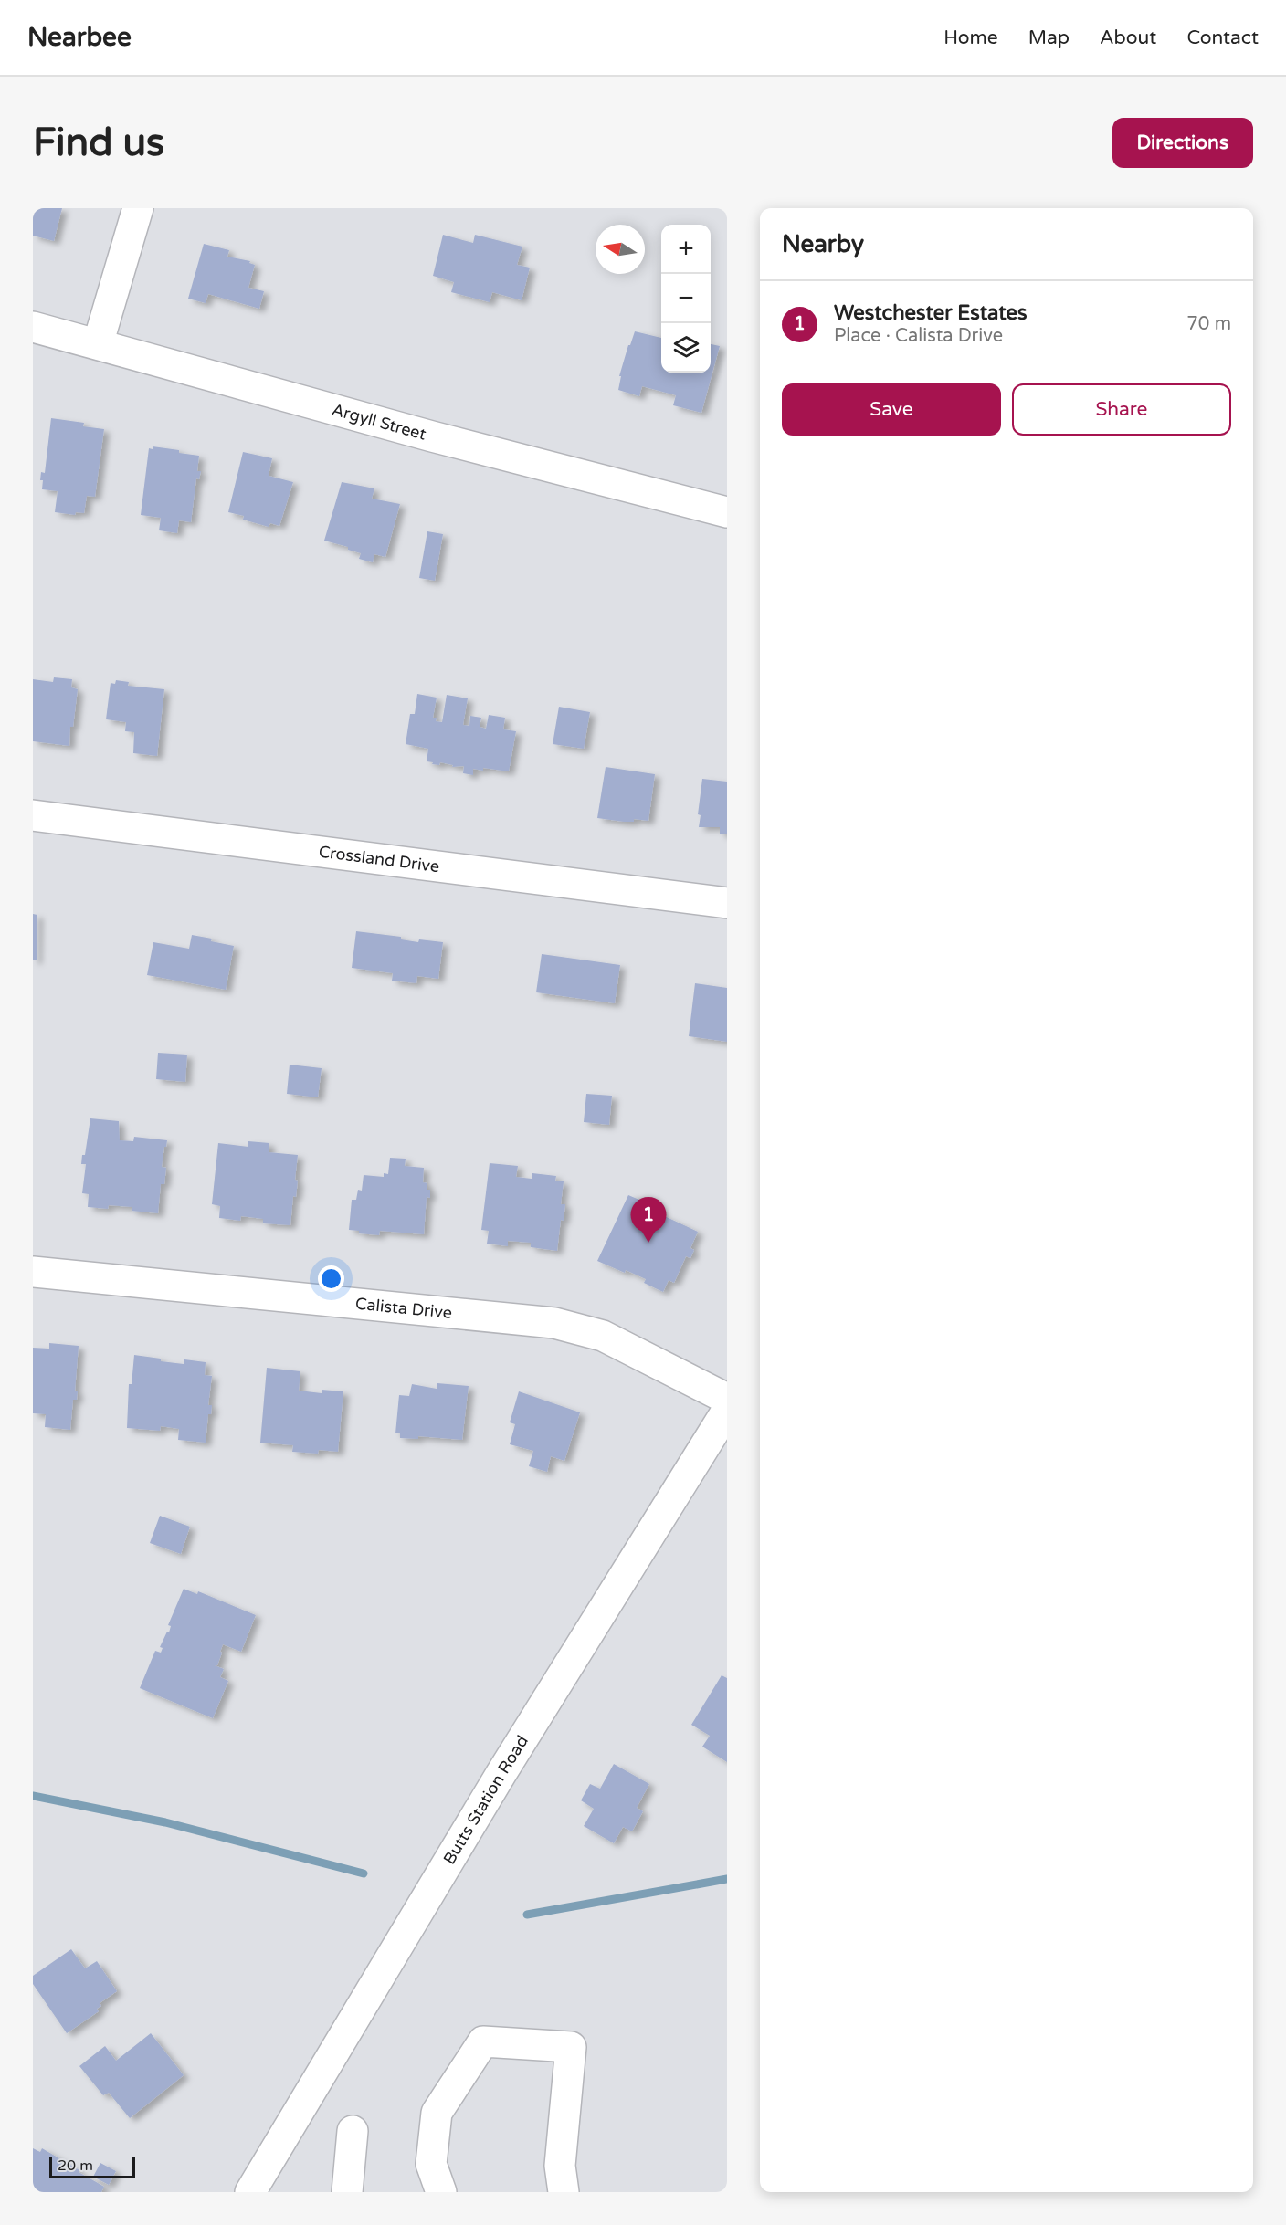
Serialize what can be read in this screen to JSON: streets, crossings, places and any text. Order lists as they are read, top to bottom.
{
  "streets": {
    "street": [
      "Argyll Street",
      "Crossland Drive",
      "Calista Drive",
      "Butts Station Road"
    ]
  },
  "scale_bar": "20 m",
  "north": "left",
  "page": {
    "header": "Nearbee",
    "nav": [
      "Home",
      "Map",
      "About",
      "Contact"
    ],
    "buttons": [
      "Directions",
      ["Save", "Share"]
    ],
    "title": "Find us",
    "heading": "Nearby",
    "map_buttons": ["+", "−"],
    "list": [
      {
        "mark": "1",
        "name": "Westchester Estates",
        "note": "Place · Calista Drive",
        "value": "70 m"
      }
    ],
    "pins": "1",
    "scale": "20 m"
  }
}
